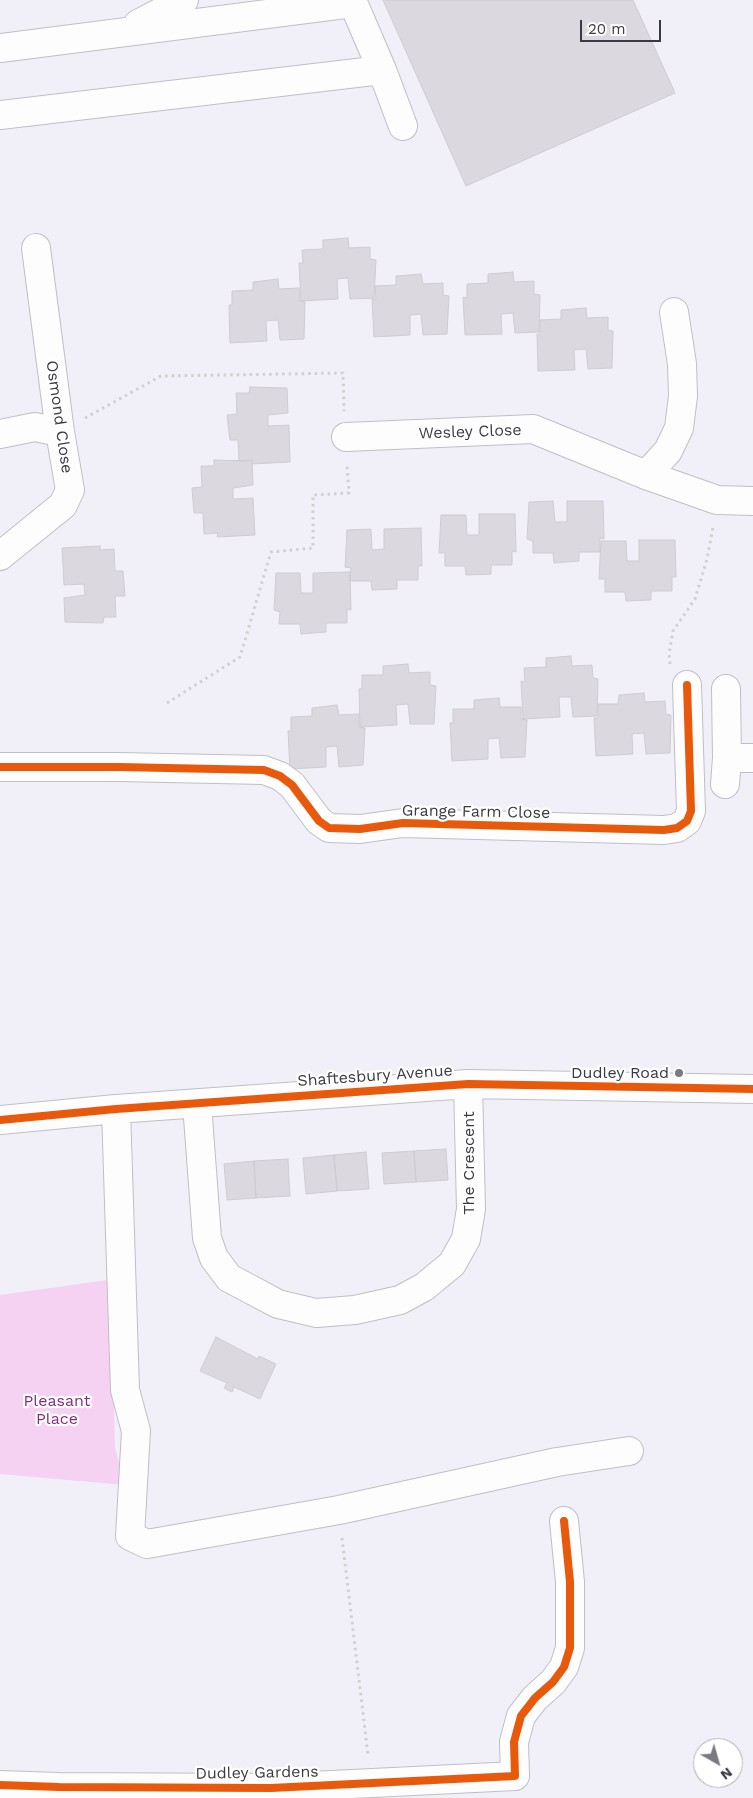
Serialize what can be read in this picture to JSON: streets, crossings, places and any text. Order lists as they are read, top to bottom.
{
  "streets": {
    "street": [
      "Osmond Close",
      "Wesley Close",
      "Grange Farm Close",
      "Shaftesbury Avenue",
      "The Crescent",
      "Dudley Gardens"
    ]
  },
  "crossings": [
    ["Shaftesbury Avenue", "The Crescent"]
  ],
  "parks": ["Pleasant Place"],
  "places": ["Dudley Road"],
  "scale_bar": "20 m",
  "north": "bottom right"
}
